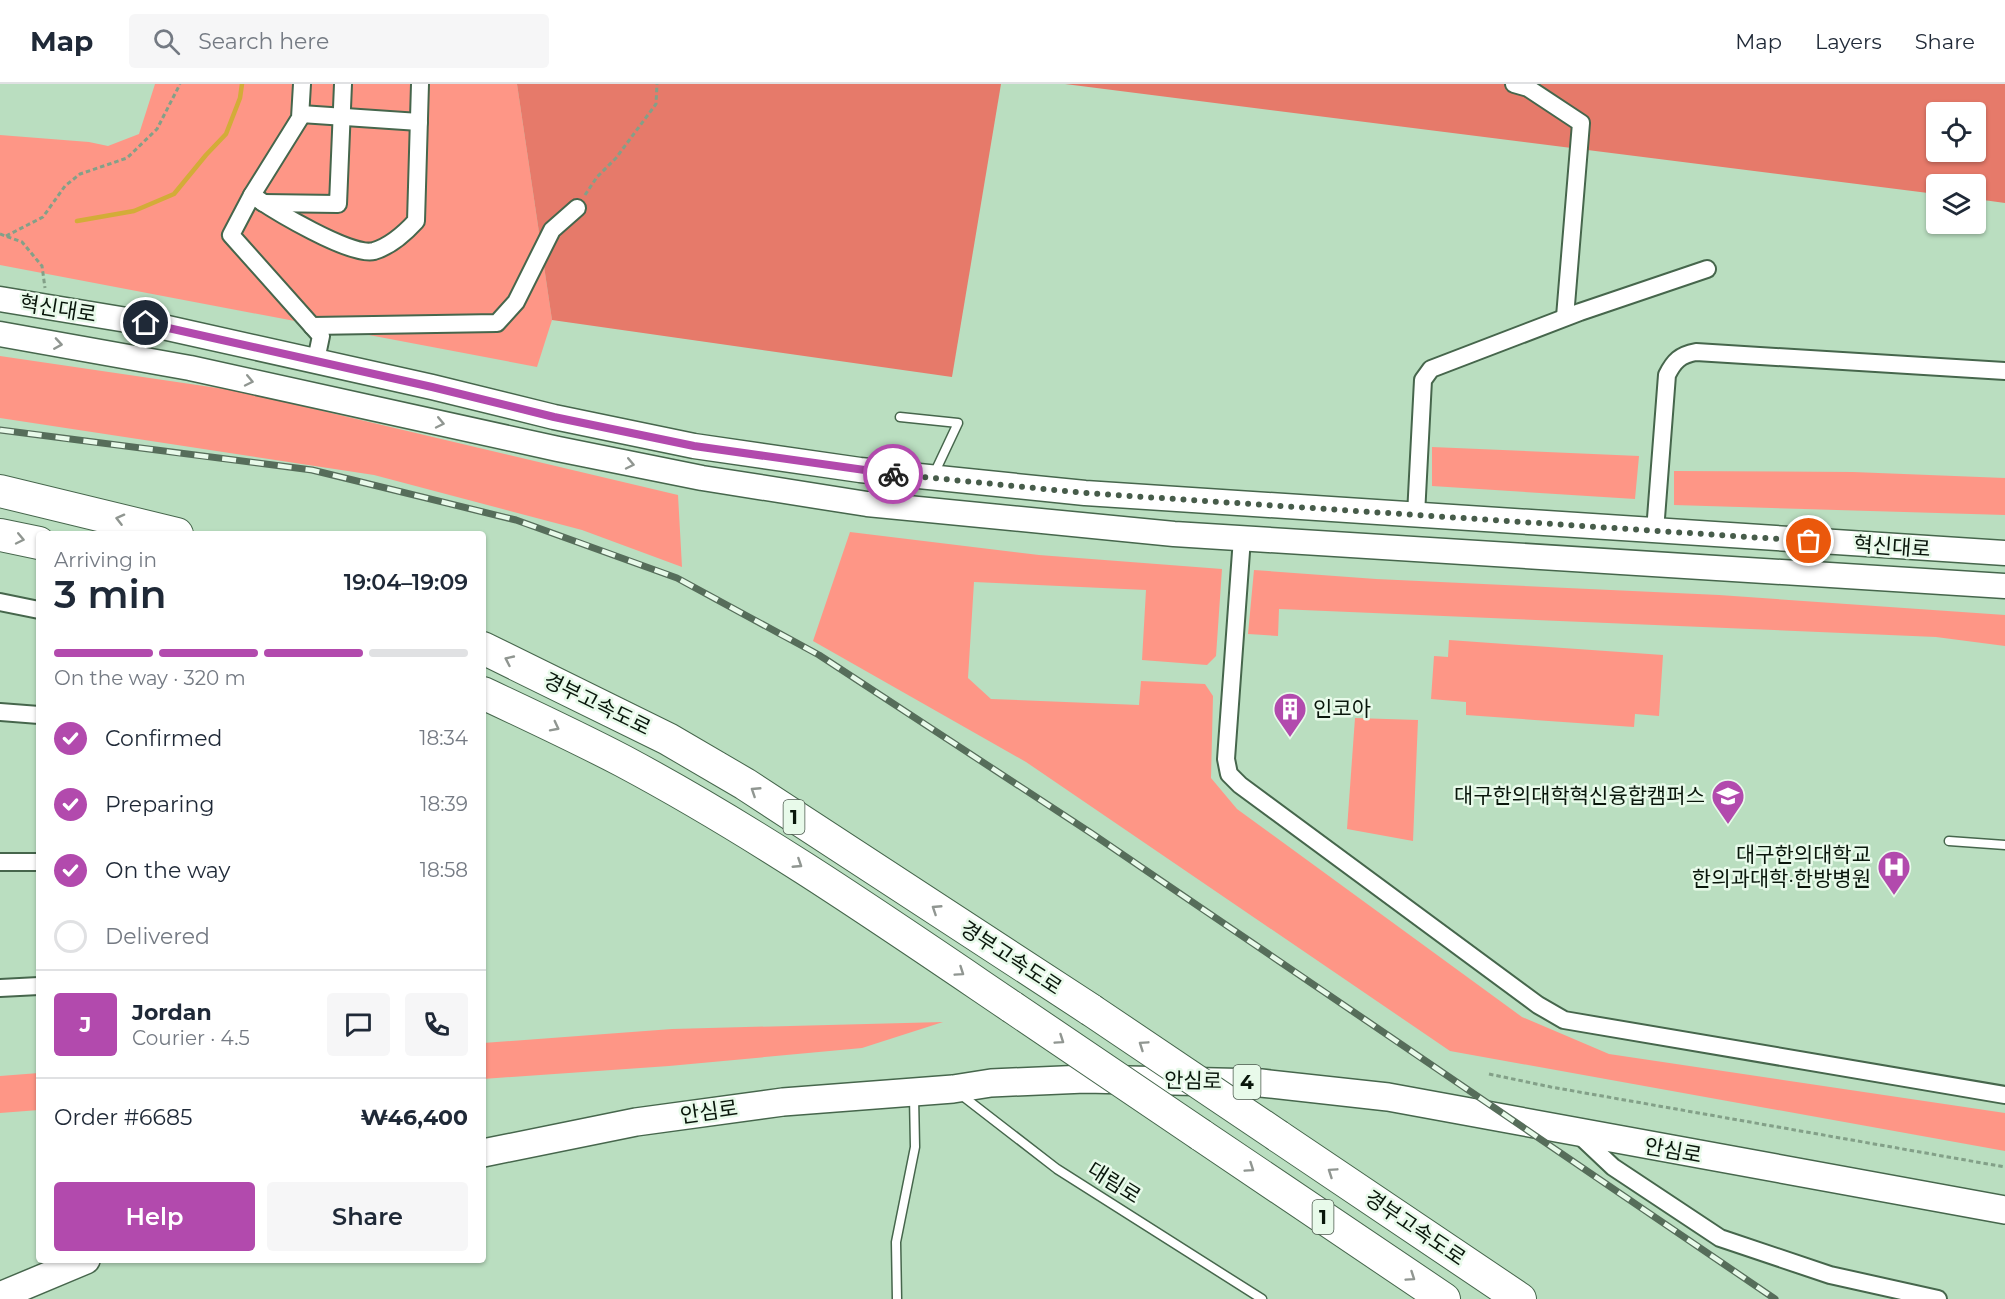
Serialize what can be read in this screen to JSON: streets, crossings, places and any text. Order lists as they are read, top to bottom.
{
  "streets": {
    "highway": ["경부고속도로", "1"],
    "main road": ["혁신대로", "안심로", "4"],
    "lane": ["대림로"]
  },
  "crossings": [
    ["안심로", "대림로"]
  ],
  "places": {
    "building": ["인코아"],
    "school or university": ["대구한의대학혁신융합캠퍼스"],
    "hospital": ["대구한의대학교 한의과대학·한방병원"]
  },
  "page": {
    "header": "Map",
    "search": "Search here",
    "nav": ["Map", "Layers", "Share"],
    "heading": ["3 min", "Arriving in", "19:04–19:09"],
    "panel": [
      "Jordan",
      "Courier · 4.5",
      "Order #6685",
      "₩46,400"
    ],
    "bar": "On the way · 320 m",
    "list": [
      ["Confirmed", "18:34"],
      ["Preparing", "18:39"],
      ["On the way", "18:58"],
      "Delivered"
    ],
    "round": "J",
    "buttons": ["Help", "Share"]
  }
}
